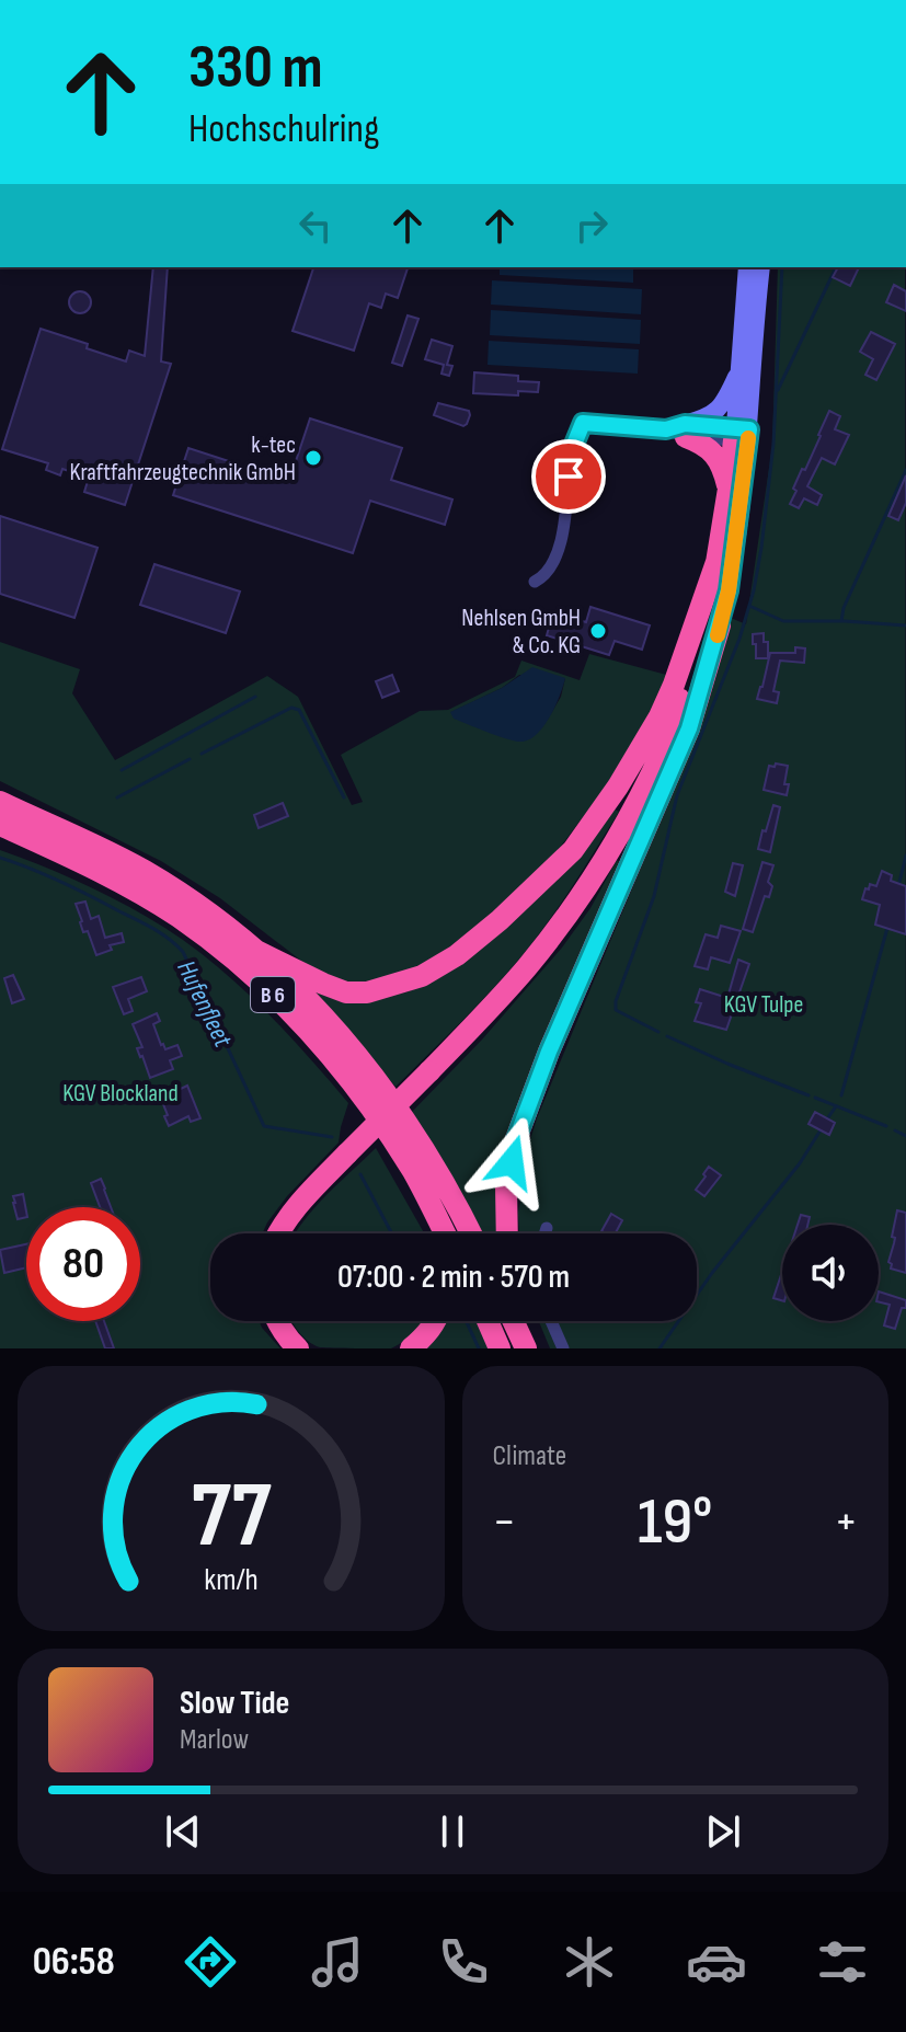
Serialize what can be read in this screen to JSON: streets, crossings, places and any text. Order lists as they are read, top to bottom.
{
  "streets": {
    "highway": ["B 6"]
  },
  "water": ["Hufenfleet"],
  "parks": ["KGV Tulpe", "KGV Blockland"],
  "places": ["k-tec Kraftfahrzeugtechnik GmbH", "Nehlsen GmbH & Co. KG"],
  "page": {
    "turn": ["330 m", "Hochschulring"],
    "limit": "80",
    "trip": "07:00 · 2 min · 570 m",
    "tile": "Climate",
    "heat": ["−", "19°", "+"],
    "song": ["Slow Tide", "Marlow"],
    "tabs": "06:58",
    "gauge": ["77", "km/h"]
  }
}
